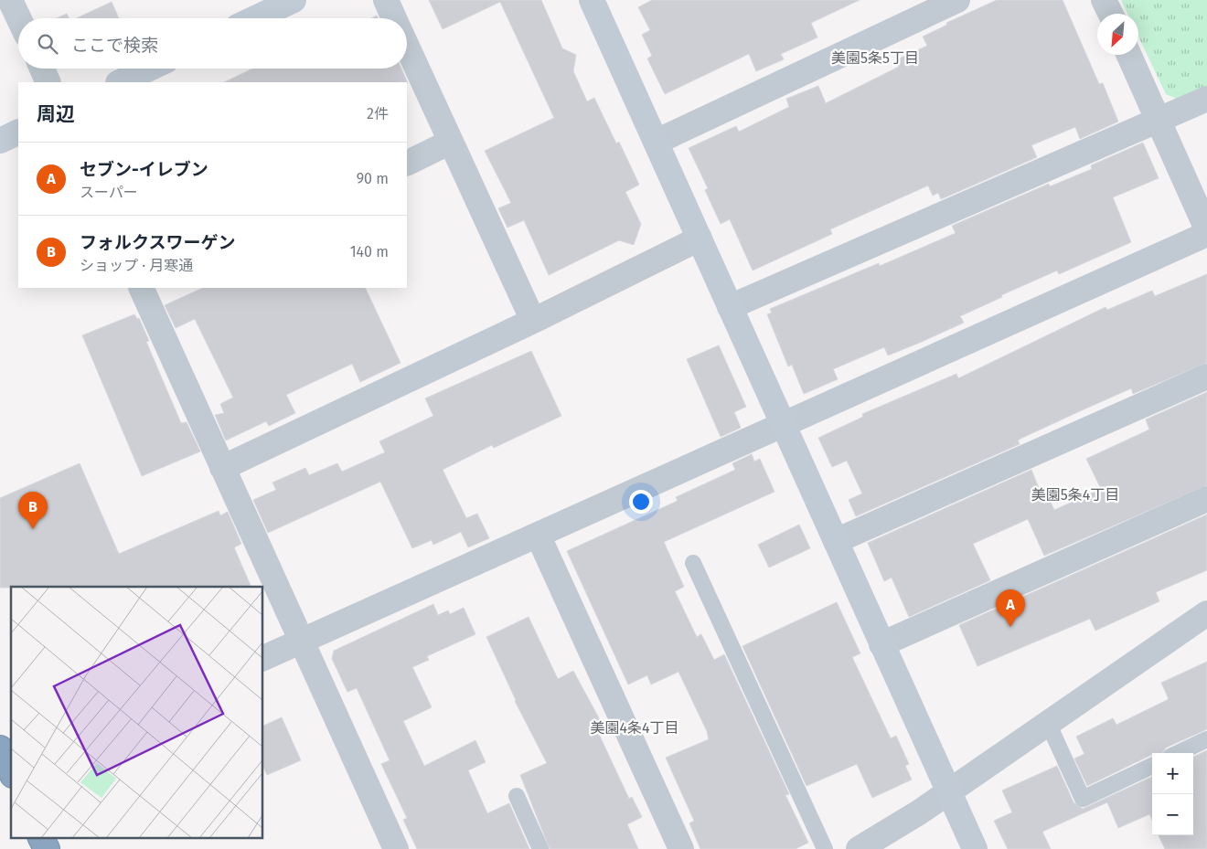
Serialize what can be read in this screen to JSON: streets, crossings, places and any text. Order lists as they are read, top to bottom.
{
  "districts": ["美園5条5丁目", "美園5条4丁目", "美園4条4丁目"],
  "north": "bottom left",
  "page": {
    "search": "ここで検索",
    "heading": ["周辺", "2件"],
    "list": [
      {
        "mark": "A",
        "name": "セブン-イレブン",
        "note": "スーパー",
        "value": "90 m"
      },
      {
        "mark": "B",
        "name": "フォルクスワーゲン",
        "note": "ショップ · 月寒通",
        "value": "140 m"
      }
    ],
    "pins": ["B", "A"],
    "map_buttons": ["+", "−"]
  }
}
